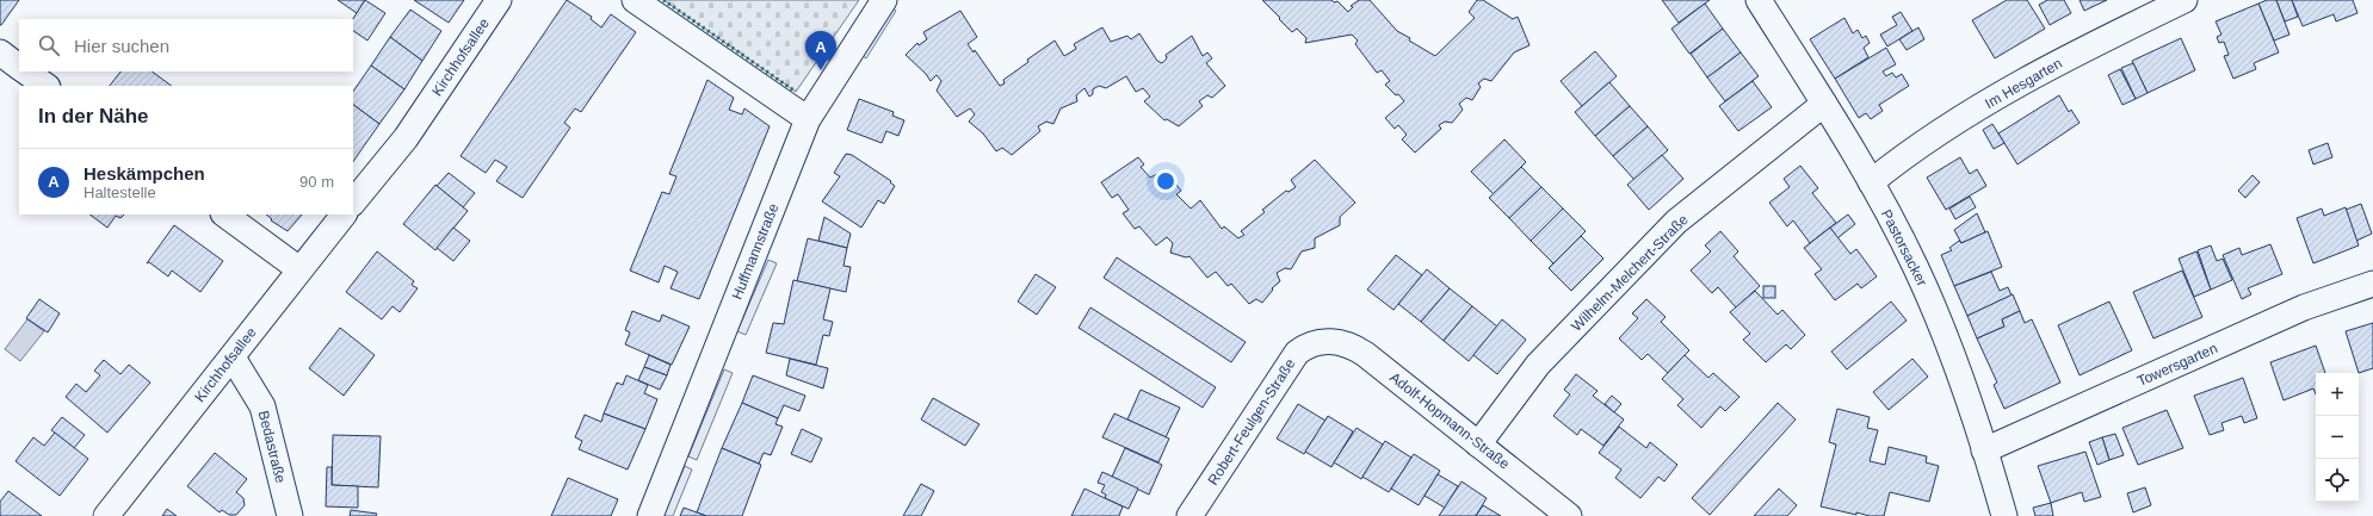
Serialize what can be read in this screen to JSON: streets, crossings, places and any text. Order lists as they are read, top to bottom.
{
  "streets": {
    "street": [
      "Kirchhofsallee",
      "Im Hesgarten",
      "Pastorsacker",
      "Huffmannstraße",
      "Wilhelm-Melchert-Straße",
      "Towersgarten",
      "Adolf-Hopmann-Straße",
      "Robert-Feulgen-Straße",
      "Bedastraße"
    ]
  },
  "crossings": [
    ["Kirchhofsallee", "Bedastraße"],
    ["Im Hesgarten", "Pastorsacker"],
    ["Pastorsacker", "Wilhelm-Melchert-Straße"],
    ["Pastorsacker", "Towersgarten"],
    ["Wilhelm-Melchert-Straße", "Adolf-Hopmann-Straße"],
    ["Adolf-Hopmann-Straße", "Robert-Feulgen-Straße"]
  ],
  "page": {
    "search": "Hier suchen",
    "pins": "A",
    "heading": "In der Nähe",
    "list": [
      {
        "mark": "A",
        "name": "Heskämpchen",
        "note": "Haltestelle",
        "value": "90 m"
      }
    ],
    "map_buttons": ["+", "−"]
  }
}
